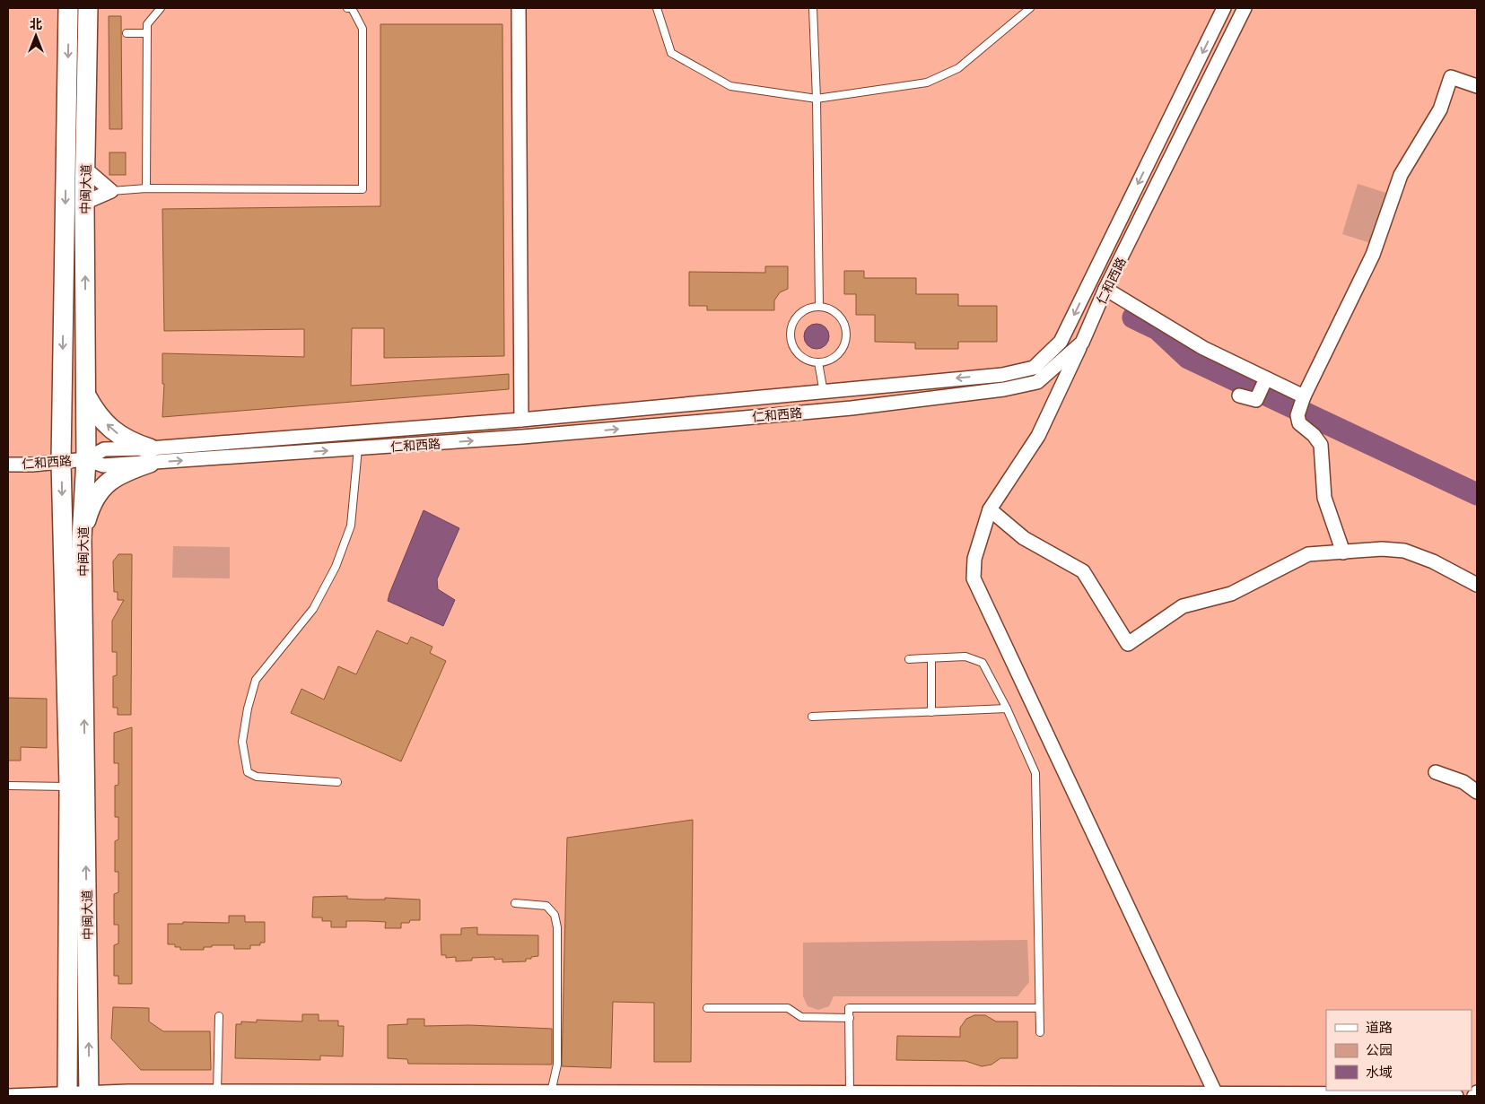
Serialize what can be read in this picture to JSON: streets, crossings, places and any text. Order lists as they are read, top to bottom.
{
  "streets": {
    "main road": ["中闽大道"],
    "street": ["仁和西路"]
  },
  "crossings": [
    ["中闽大道", "仁和西路"]
  ],
  "legend": ["道路", "公园", "水域"],
  "north": "top"
}
